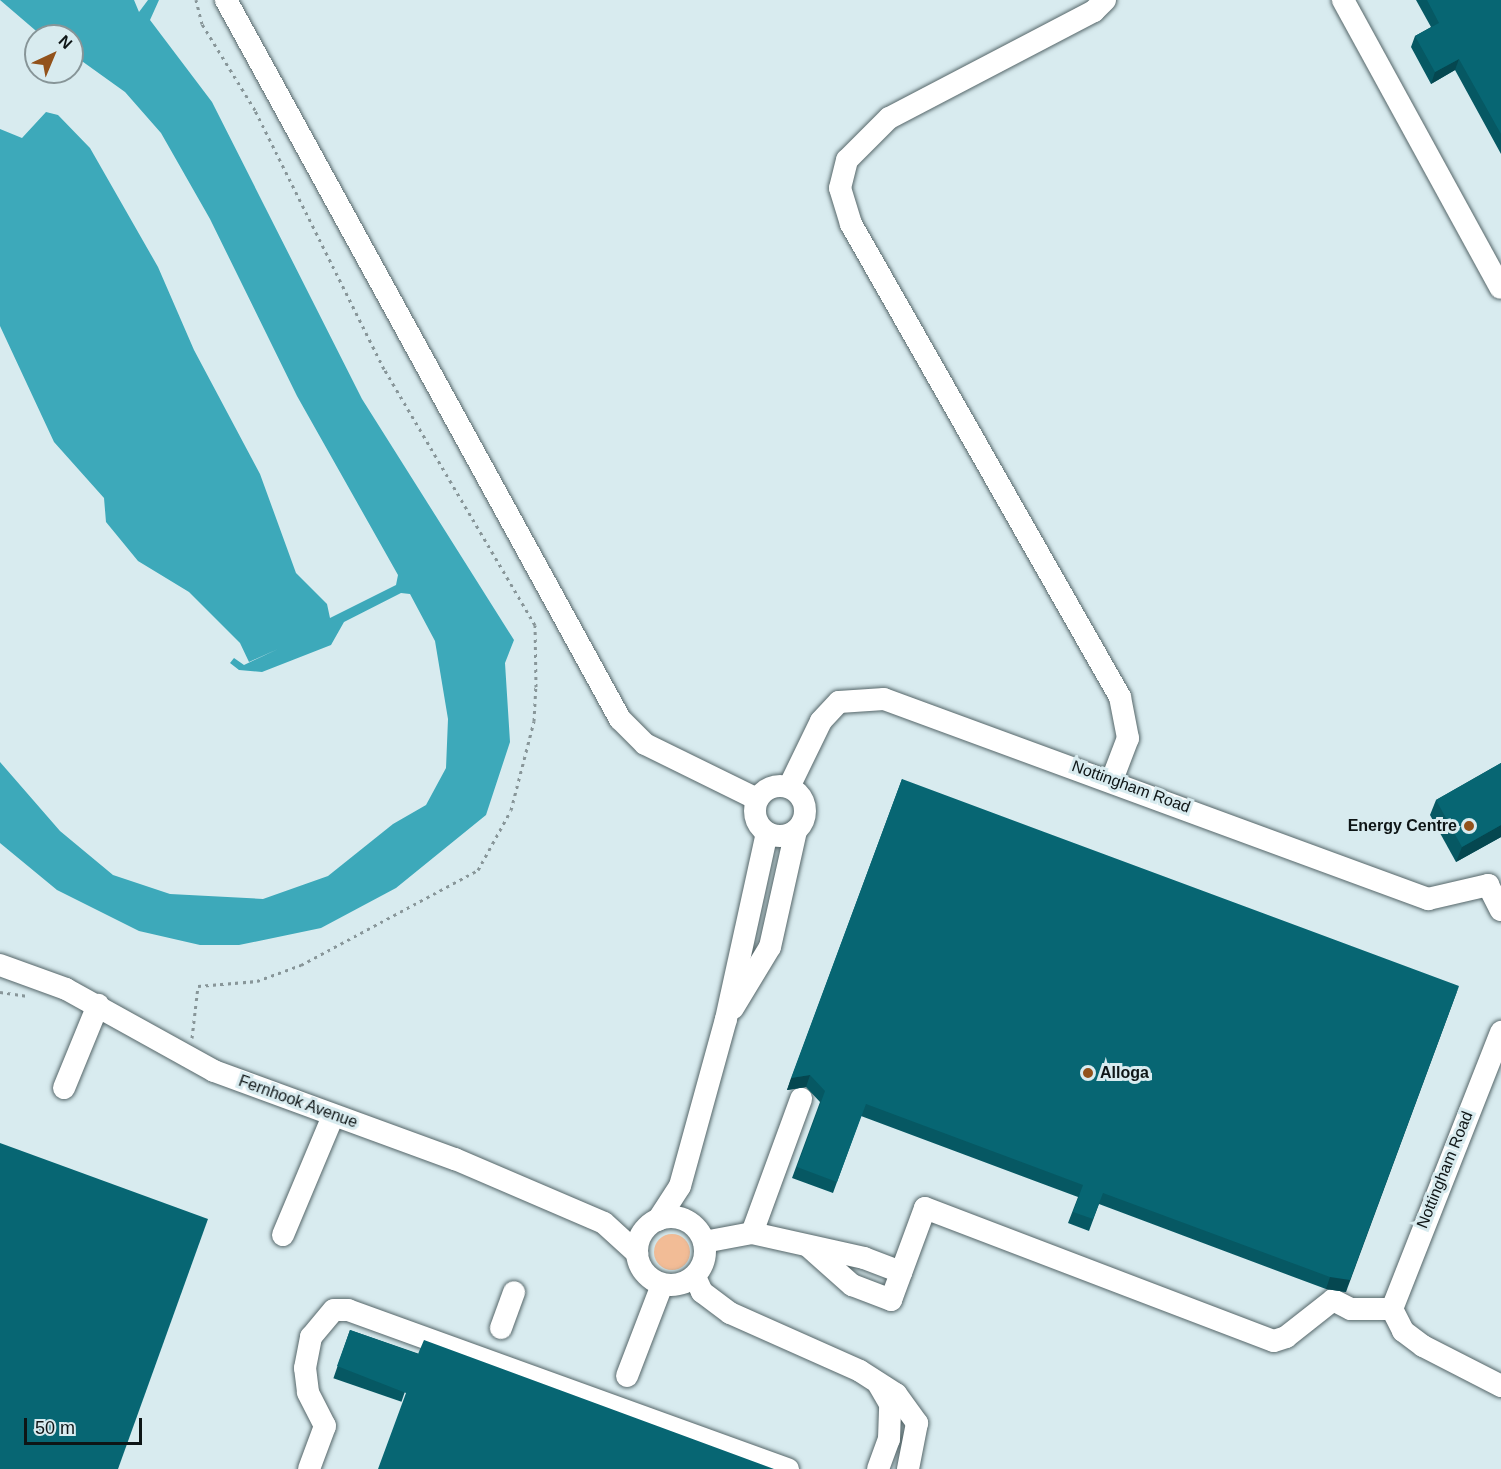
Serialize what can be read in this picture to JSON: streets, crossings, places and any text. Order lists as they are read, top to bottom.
{
  "streets": {
    "street": ["Nottingham Road", "Fernhook Avenue"]
  },
  "places": ["Energy Centre", "Alloga"],
  "scale_bar": "50 m",
  "north": "top right"
}
